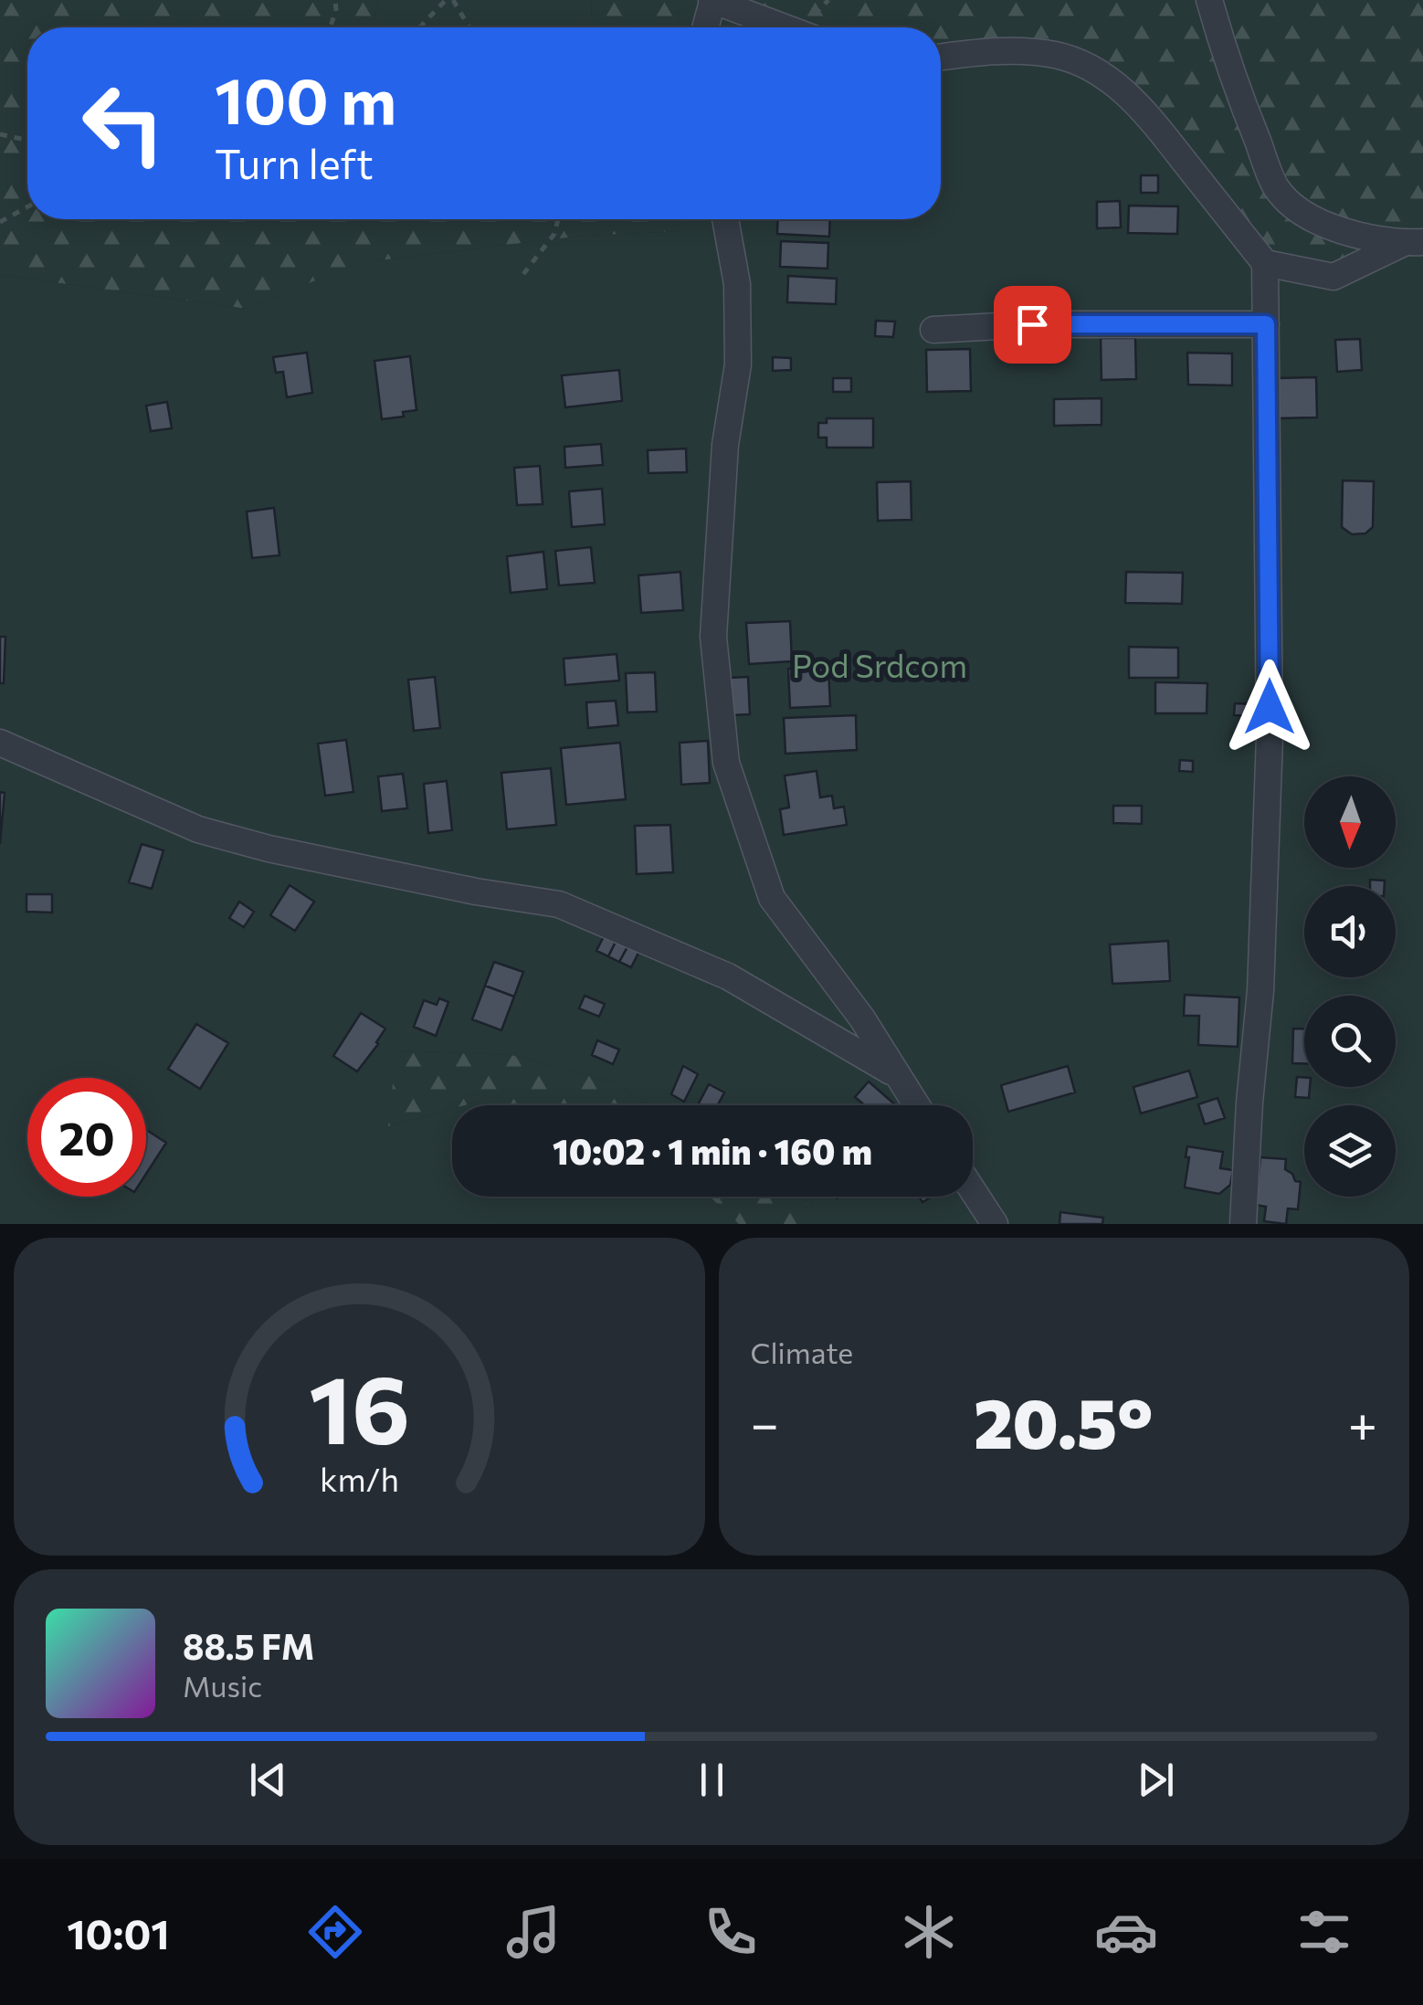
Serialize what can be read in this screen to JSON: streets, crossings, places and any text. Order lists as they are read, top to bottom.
{
  "parks": ["Pod Srdcom"],
  "north": "bottom",
  "page": {
    "turn": ["100 m", "Turn left"],
    "limit": "20",
    "trip": "10:02 · 1 min · 160 m",
    "tile": "Climate",
    "heat": ["−", "20.5°", "+"],
    "song": ["88.5 FM", "Music"],
    "tabs": "10:01",
    "gauge": ["16", "km/h"]
  }
}
